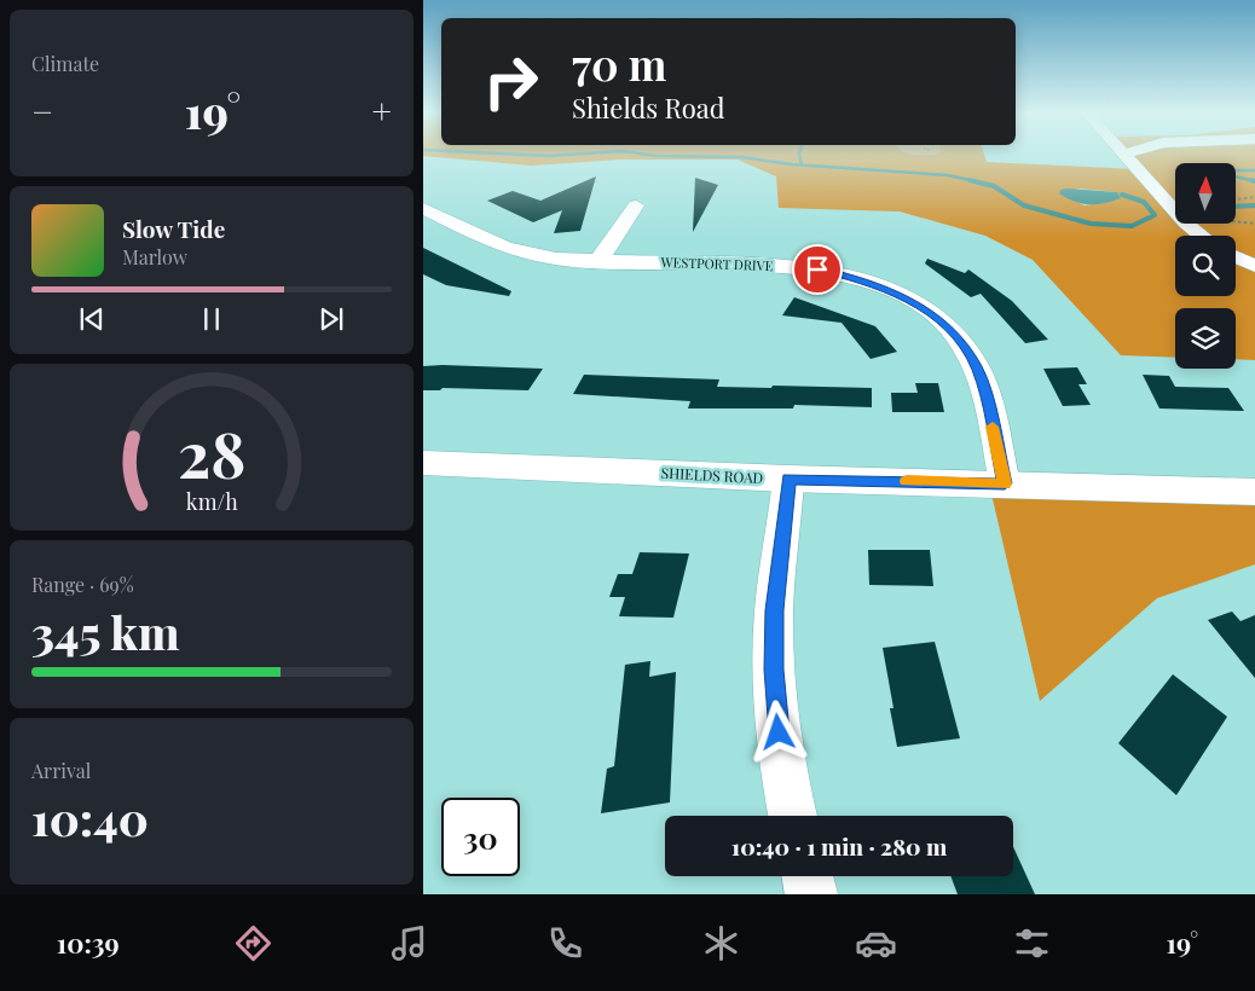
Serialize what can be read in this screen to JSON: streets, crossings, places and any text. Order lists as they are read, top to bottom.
{
  "streets": {
    "main road": ["SHIELDS ROAD"],
    "street": ["WESTPORT DRIVE"]
  },
  "crossings": [
    ["WESTPORT DRIVE", "SHIELDS ROAD"]
  ],
  "north": "top",
  "page": {
    "tile": [
      "Climate",
      ["Range · 69%", "345 km"],
      ["Arrival", "10:40"]
    ],
    "turn": ["70 m", "Shields Road"],
    "heat": ["−", "19°", "+"],
    "song": ["Slow Tide", "Marlow"],
    "limit": "30",
    "trip": "10:40 · 1 min · 280 m",
    "tabs": ["10:39", "19°"],
    "gauge": ["28", "km/h"]
  }
}
